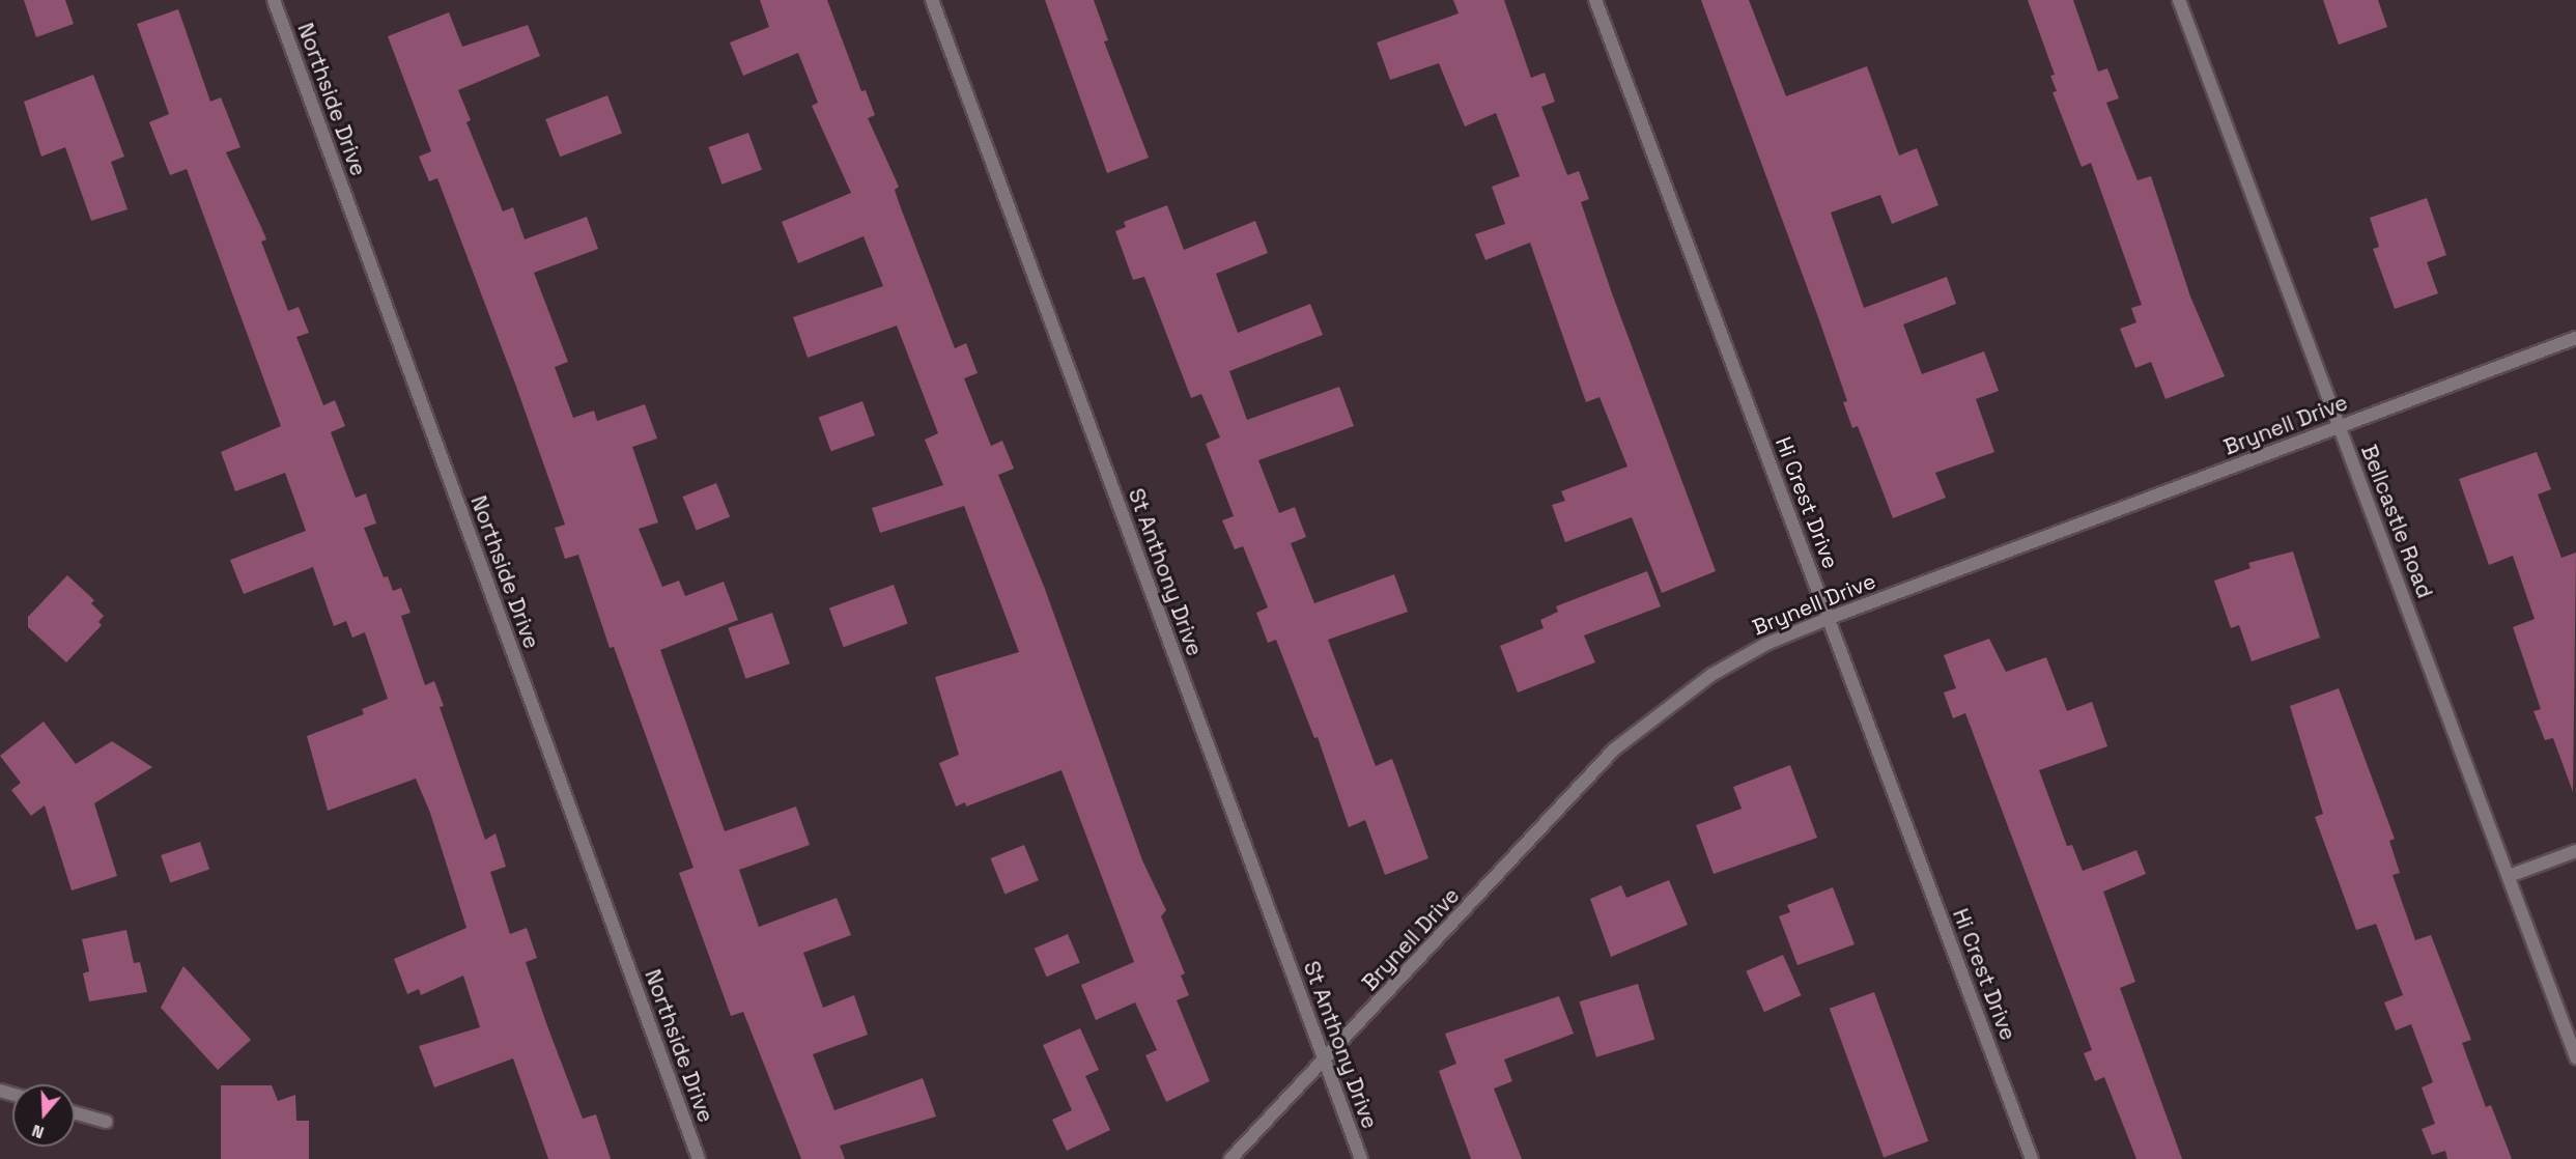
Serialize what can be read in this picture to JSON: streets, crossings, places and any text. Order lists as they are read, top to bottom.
{
  "streets": {
    "street": [
      "Northside Drive",
      "Brynell Drive",
      "Hi Crest Drive",
      "Bellcastle Road",
      "St Anthony Drive"
    ]
  },
  "crossings": [
    ["Brynell Drive", "Hi Crest Drive"],
    ["Brynell Drive", "Bellcastle Road"],
    ["Brynell Drive", "St Anthony Drive"]
  ],
  "north": "bottom"
}
